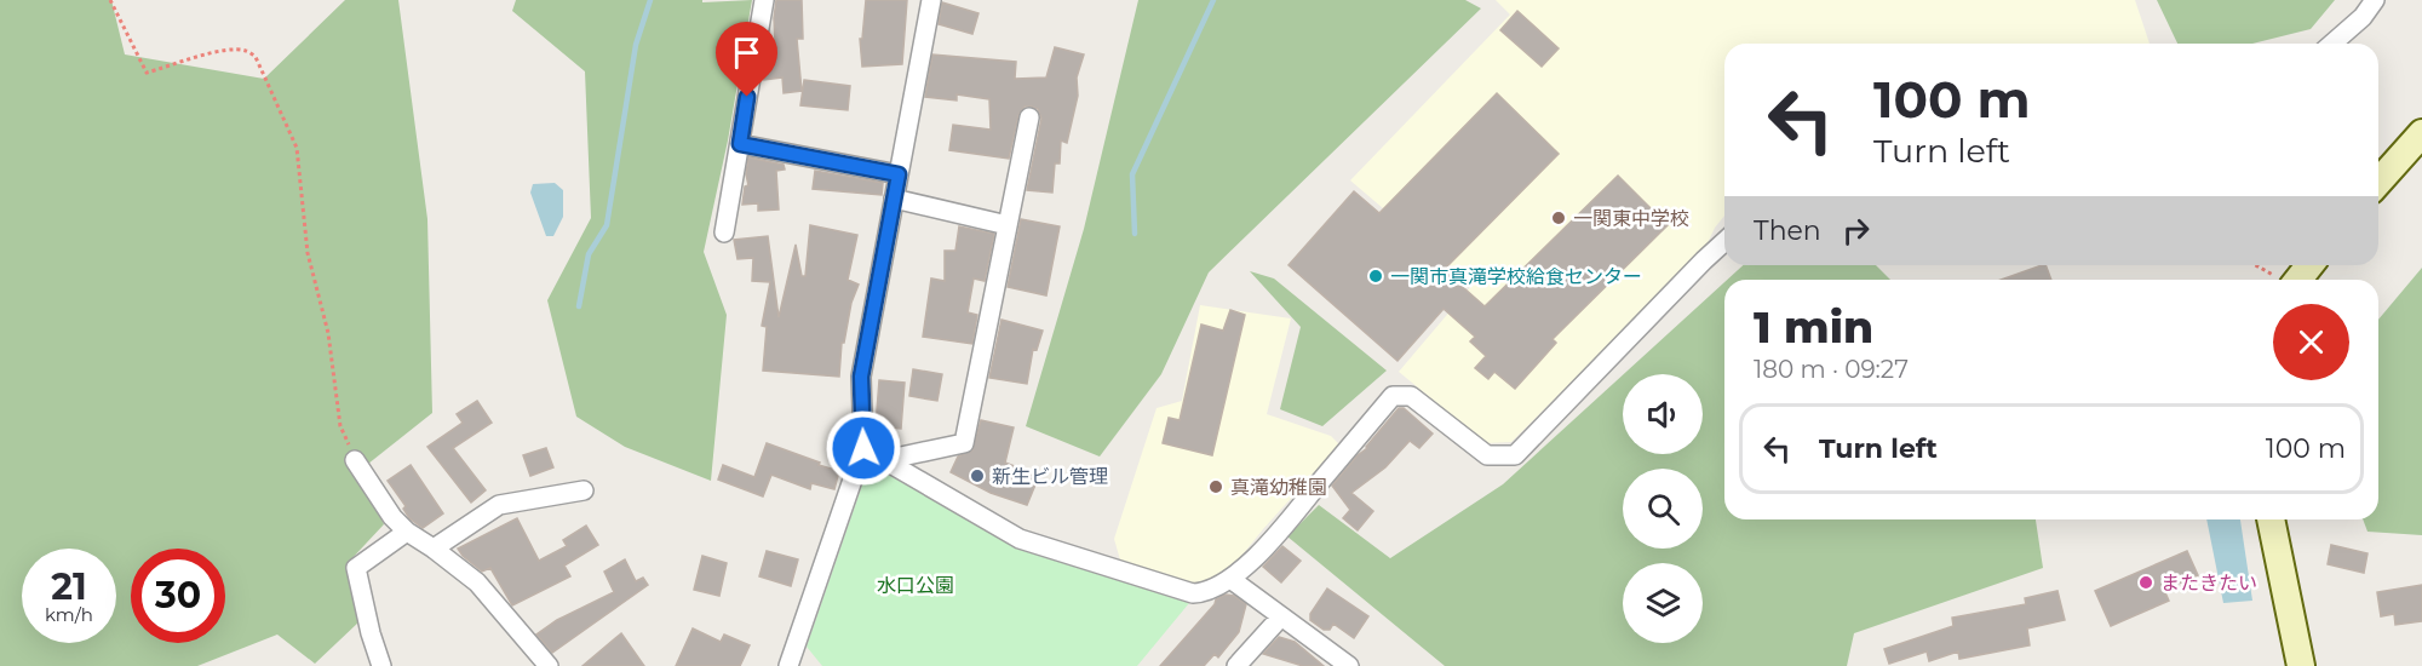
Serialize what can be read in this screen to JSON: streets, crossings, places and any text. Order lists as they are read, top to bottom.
{
  "parks": ["水口公園"],
  "places": [
    "一関東中学校",
    "一関市真滝学校給食センター",
    "新生ビル管理",
    "真滝幼稚園",
    "またきたい"
  ],
  "page": {
    "turn": ["100 m", "Turn left"],
    "then": "Then",
    "heading": ["1 min", "180 m · 09:27"],
    "list": [
      {
        "name": "Turn left",
        "value": "100 m"
      }
    ],
    "speed": "21 km/h",
    "limit": "30"
  }
}
